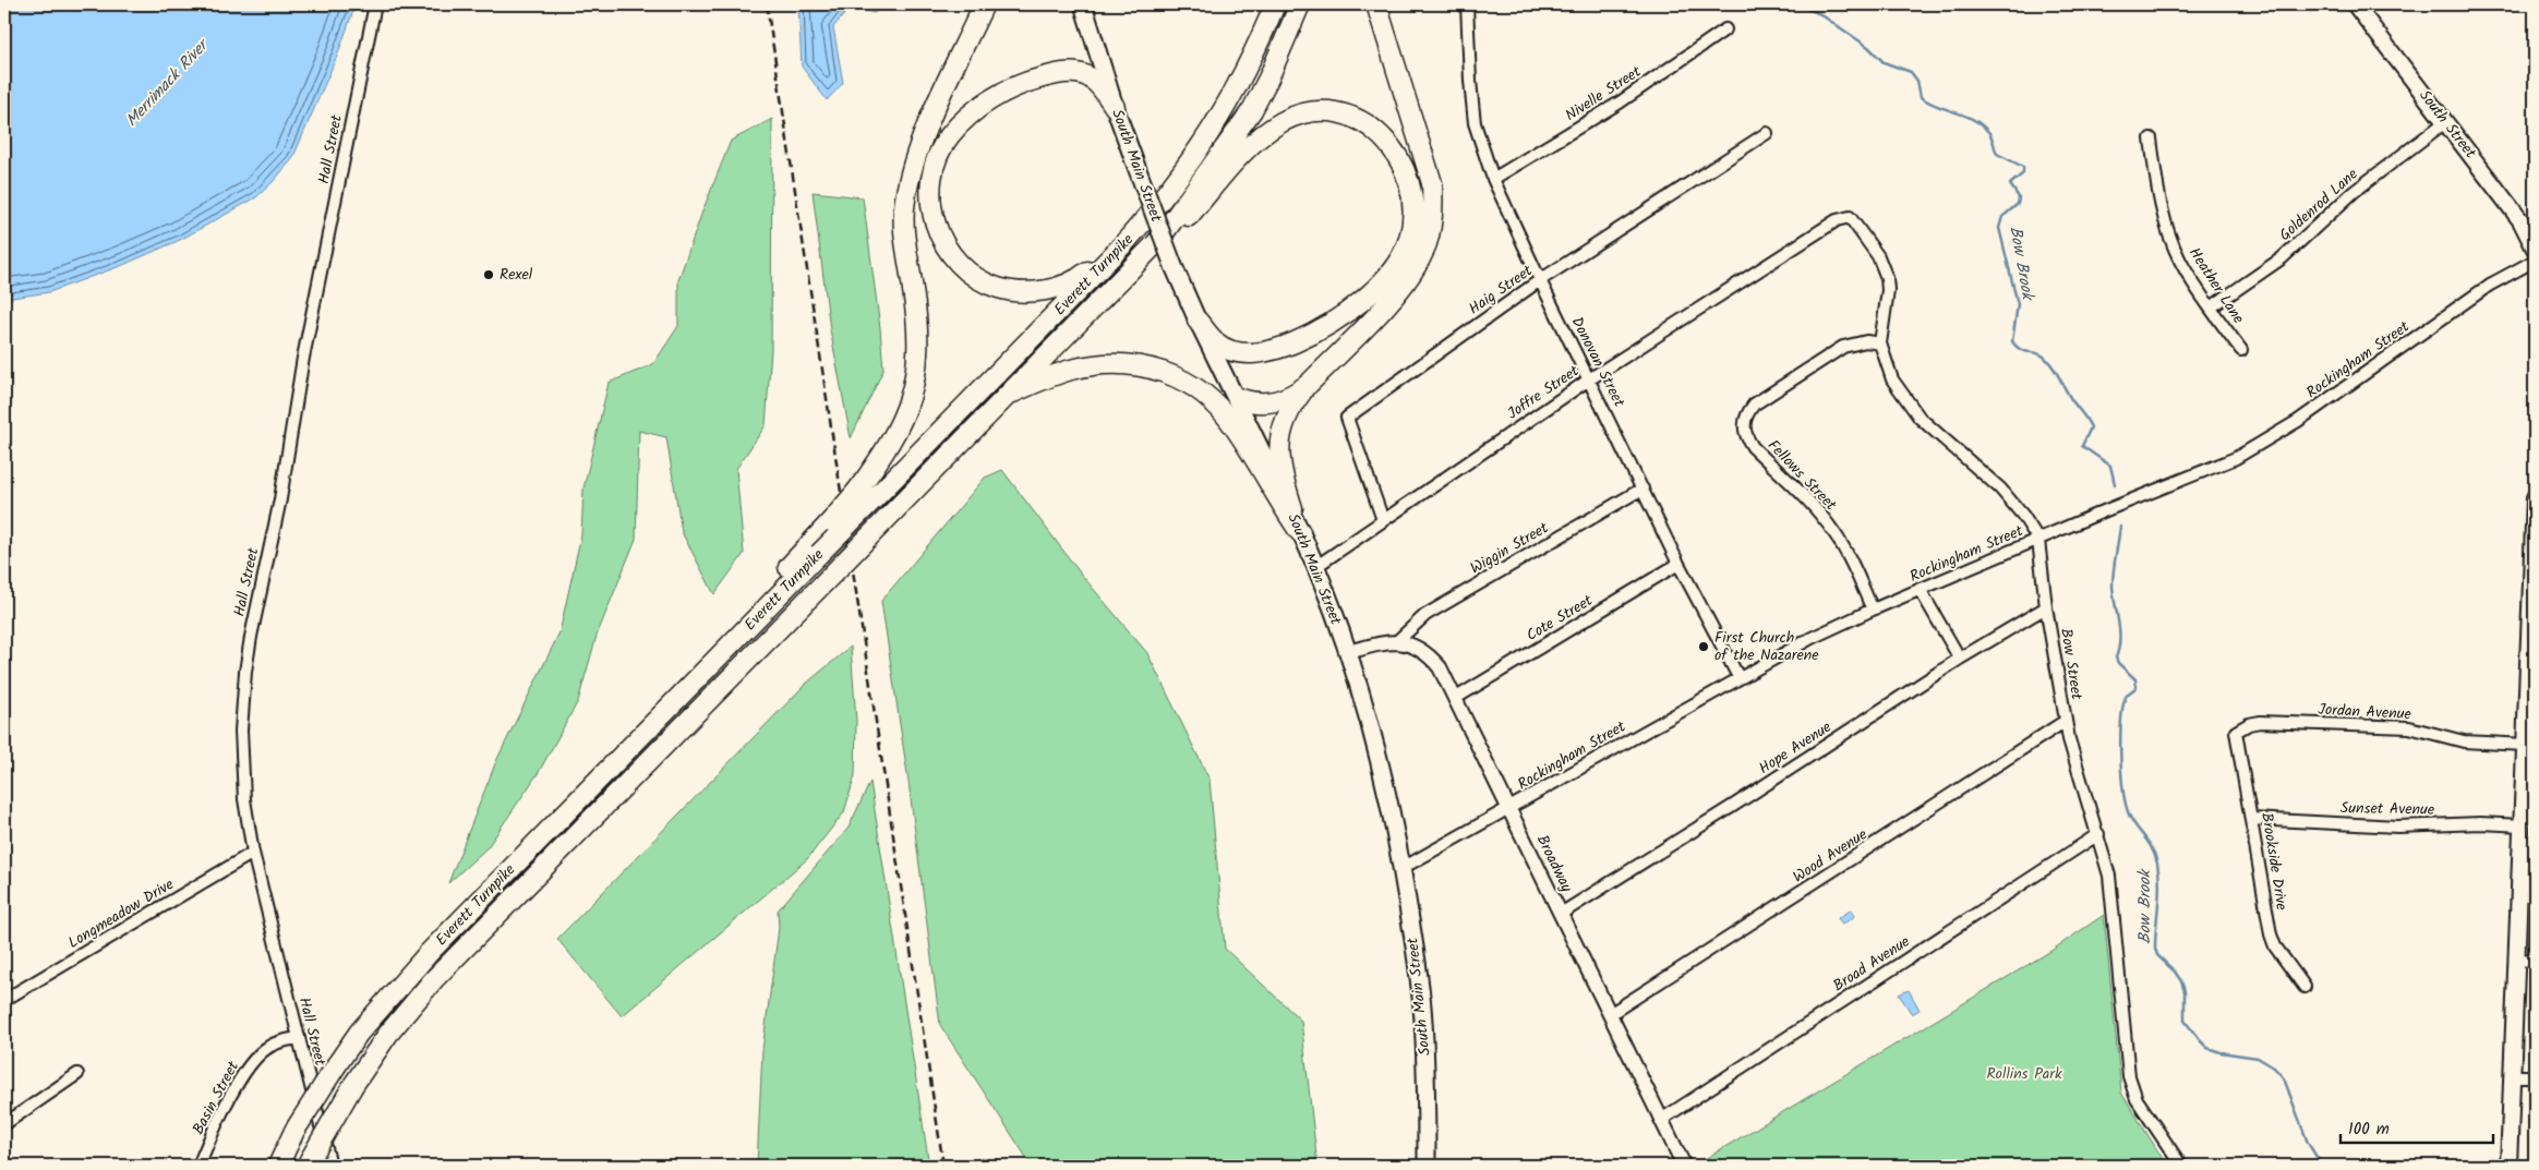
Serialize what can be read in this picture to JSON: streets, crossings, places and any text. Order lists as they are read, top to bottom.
{
  "streets": {
    "highway": ["Everett Turnpike"],
    "main road": ["South Street", "South Main Street"],
    "street": [
      "Nivelle Street",
      "Hall Street",
      "Goldenrod Lane",
      "Heather Lane",
      "Haig Street",
      "Rockingham Street",
      "Donovan Street",
      "Joffre Street",
      "Fellows Street",
      "Wiggin Street",
      "Cote Street",
      "Bow Street",
      "Jordan Avenue",
      "Hope Avenue",
      "Sunset Avenue",
      "Wood Avenue",
      "Brookside Drive",
      "Broadway",
      "Longmeadow Drive",
      "Broad Avenue",
      "Basin Street"
    ]
  },
  "crossings": [
    ["Nivelle Street", "Donovan Street"],
    ["South Street", "Goldenrod Lane"],
    ["Hall Street", "Longmeadow Drive"],
    ["Hall Street", "Basin Street"],
    ["South Main Street", "Rockingham Street"],
    ["South Main Street", "Joffre Street"],
    ["South Main Street", "Broadway"],
    ["Goldenrod Lane", "Heather Lane"],
    ["Haig Street", "Donovan Street"],
    ["Haig Street", "Joffre Street"],
    ["Rockingham Street", "Donovan Street"],
    ["Rockingham Street", "Fellows Street"],
    ["Rockingham Street", "Bow Street"],
    ["Rockingham Street", "Broadway"],
    ["Donovan Street", "Joffre Street"],
    ["Donovan Street", "Wiggin Street"],
    ["Donovan Street", "Cote Street"],
    ["Joffre Street", "Bow Street"],
    ["Fellows Street", "Bow Street"],
    ["Wiggin Street", "Broadway"],
    ["Cote Street", "Broadway"],
    ["Bow Street", "Hope Avenue"],
    ["Bow Street", "Wood Avenue"],
    ["Bow Street", "Broad Avenue"],
    ["Jordan Avenue", "Brookside Drive"],
    ["Hope Avenue", "Broadway"],
    ["Sunset Avenue", "Brookside Drive"],
    ["Wood Avenue", "Broadway"],
    ["Broadway", "Broad Avenue"]
  ],
  "water": ["Merrimack River", "Bow Brook"],
  "parks": ["Rollins Park"],
  "places": ["Rexel", "First Church of the Nazarene"],
  "scale_bar": "100 m"
}
